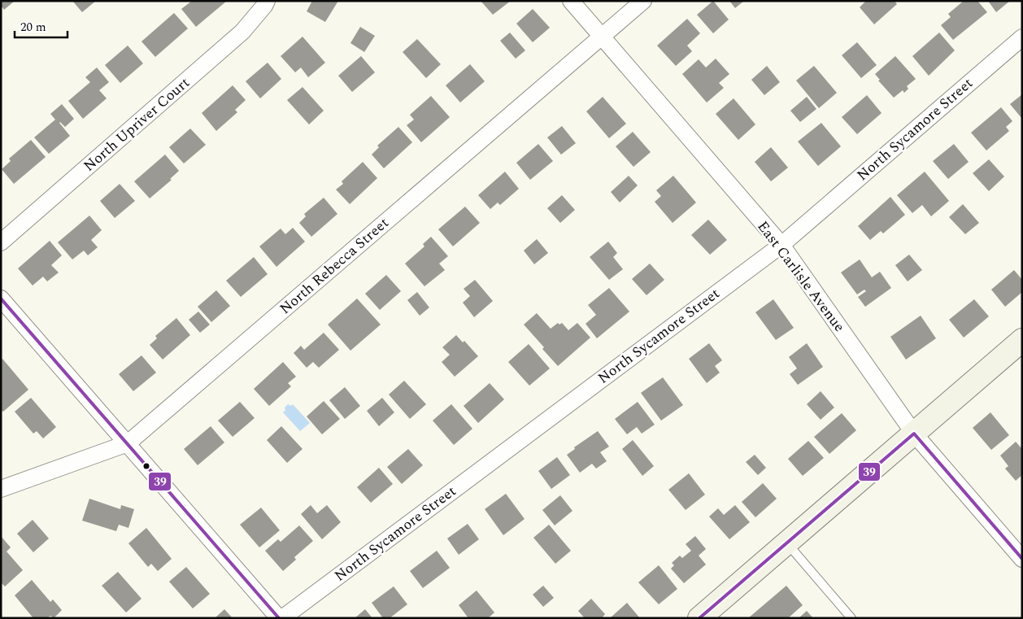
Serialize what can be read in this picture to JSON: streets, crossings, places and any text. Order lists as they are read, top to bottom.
{
  "streets": {
    "street": [
      "North Upriver Court",
      "North Sycamore Street",
      "North Rebecca Street",
      "East Carlisle Avenue"
    ]
  },
  "crossings": [
    ["North Sycamore Street", "East Carlisle Avenue"],
    ["North Rebecca Street", "East Carlisle Avenue"]
  ],
  "lines": ["transit line 39"],
  "scale_bar": "20 m"
}
